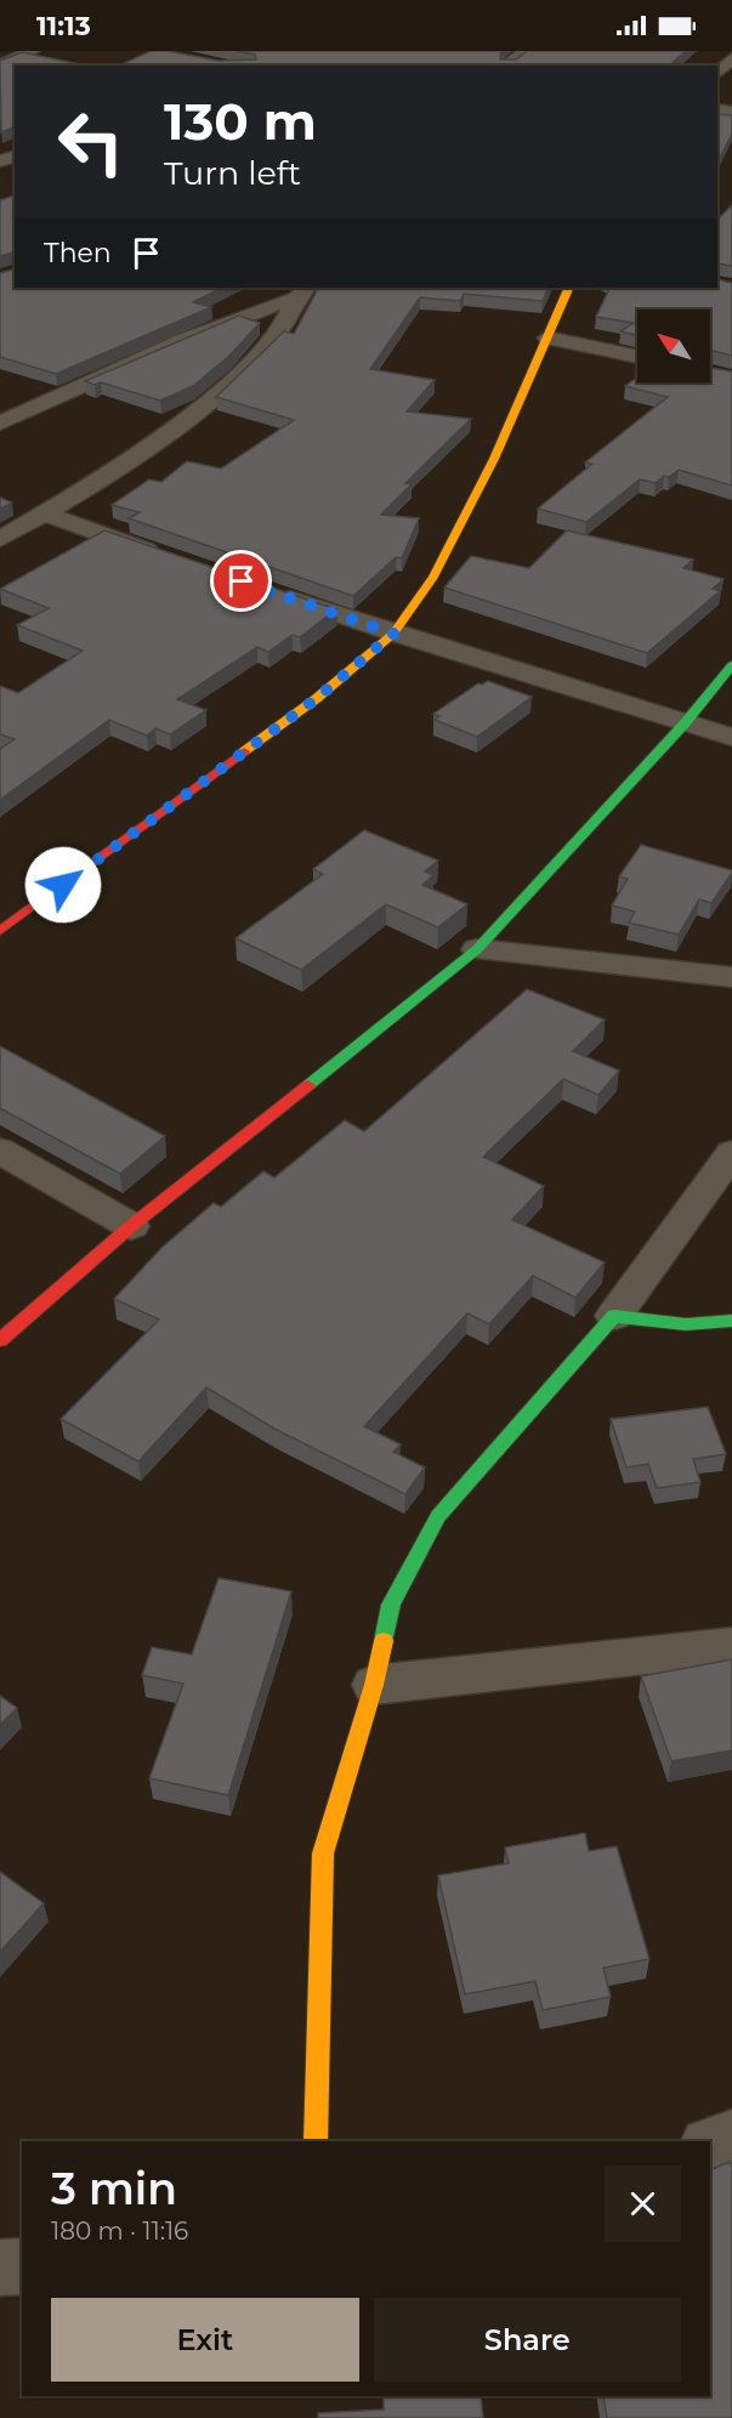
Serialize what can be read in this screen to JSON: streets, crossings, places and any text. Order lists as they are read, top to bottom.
{
  "north": "top left",
  "page": {
    "status": "11:13",
    "turn": ["130 m", "Turn left"],
    "then": "Then",
    "heading": ["3 min", "180 m · 11:16"],
    "buttons": ["Exit", "Share"]
  }
}
